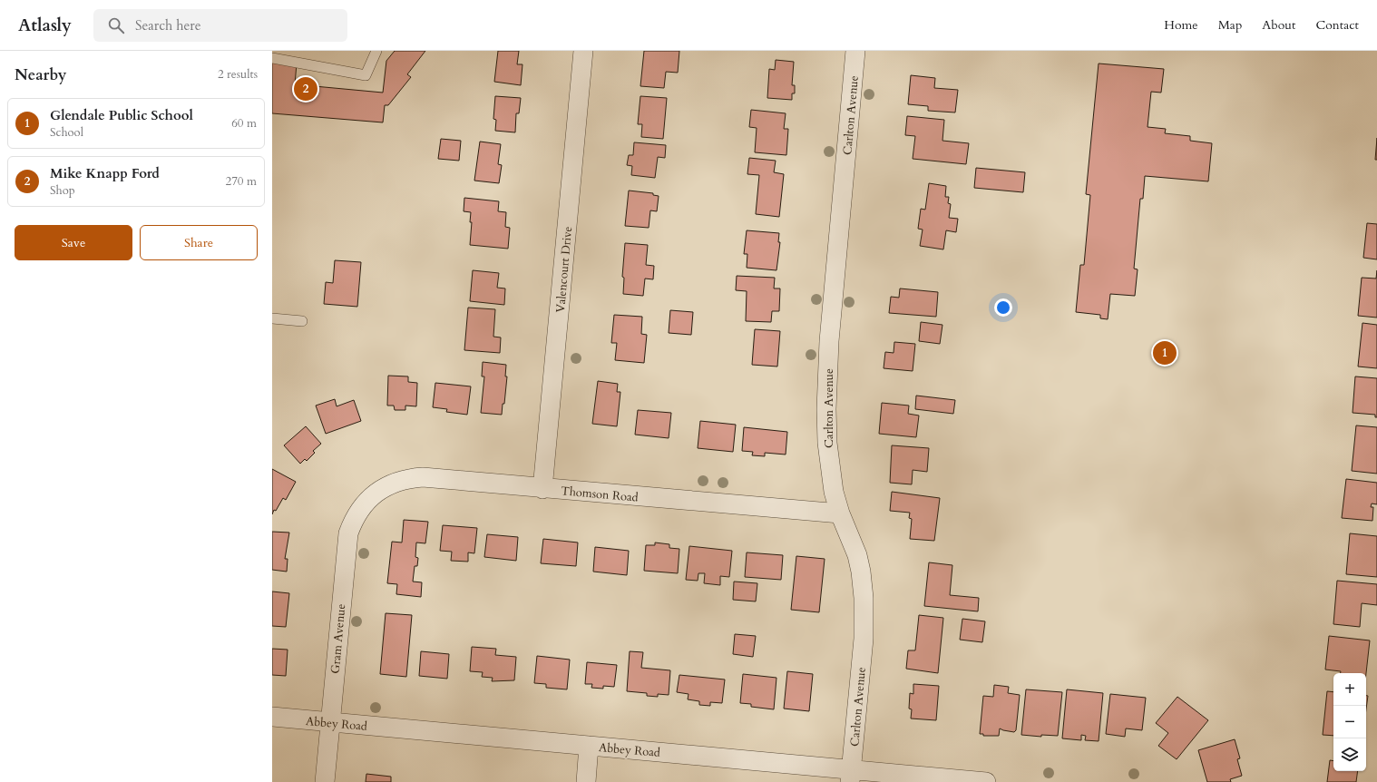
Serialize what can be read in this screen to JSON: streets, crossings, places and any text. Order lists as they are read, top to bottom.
{
  "streets": {
    "street": [
      "Carlton Avenue",
      "Valencourt Drive",
      "Thomson Road",
      "Gram Avenue",
      "Abbey Road"
    ]
  },
  "crossings": [
    ["Carlton Avenue", "Thomson Road"],
    ["Carlton Avenue", "Abbey Road"],
    ["Valencourt Drive", "Thomson Road"],
    ["Thomson Road", "Gram Avenue"],
    ["Gram Avenue", "Abbey Road"]
  ],
  "page": {
    "header": "Atlasly",
    "search": "Search here",
    "nav": [
      "Home",
      "Map",
      "About",
      "Contact"
    ],
    "heading": ["Nearby", "2 results"],
    "pins": ["2", "1"],
    "list": [
      {
        "mark": "1",
        "name": "Glendale Public School",
        "note": "School",
        "value": "60 m"
      },
      {
        "mark": "2",
        "name": "Mike Knapp Ford",
        "note": "Shop",
        "value": "270 m"
      }
    ],
    "buttons": ["Save", "Share"],
    "map_buttons": ["+", "−"]
  }
}
